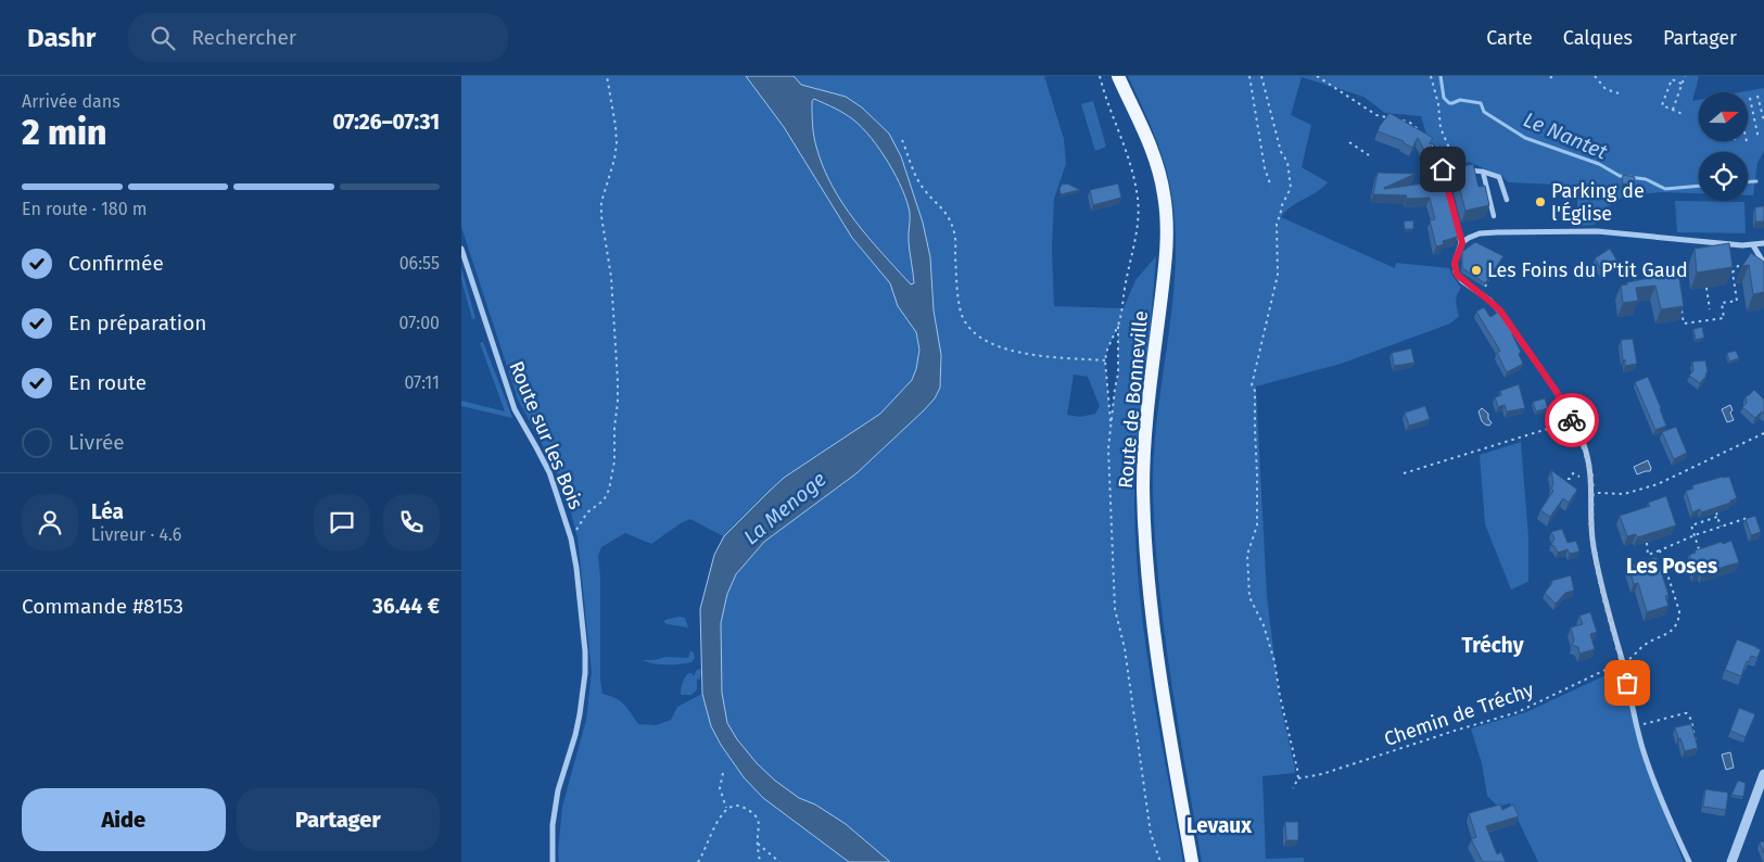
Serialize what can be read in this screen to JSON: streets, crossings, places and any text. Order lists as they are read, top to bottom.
{
  "streets": {
    "main road": ["Route de Bonneville"],
    "street": ["Route sur les Bois"],
    "path": ["Chemin de Tréchy"]
  },
  "districts": ["Les Poses", "Tréchy", "Levaux"],
  "water": ["Le Nantet", "La Menoge"],
  "places": ["Parking de l'Église", "Les Foins du P'tit Gaud"],
  "north": "right",
  "page": {
    "header": "Dashr",
    "search": "Rechercher",
    "nav": ["Carte", "Calques", "Partager"],
    "heading": ["2 min", "Arrivée dans", "07:26–07:31"],
    "panel": [
      "Léa",
      "Livreur · 4.6",
      "Commande #8153",
      "36.44 €"
    ],
    "bar": "En route · 180 m",
    "list": [
      ["Confirmée", "06:55"],
      ["En préparation", "07:00"],
      ["En route", "07:11"],
      "Livrée"
    ],
    "buttons": ["Aide", "Partager"]
  }
}
